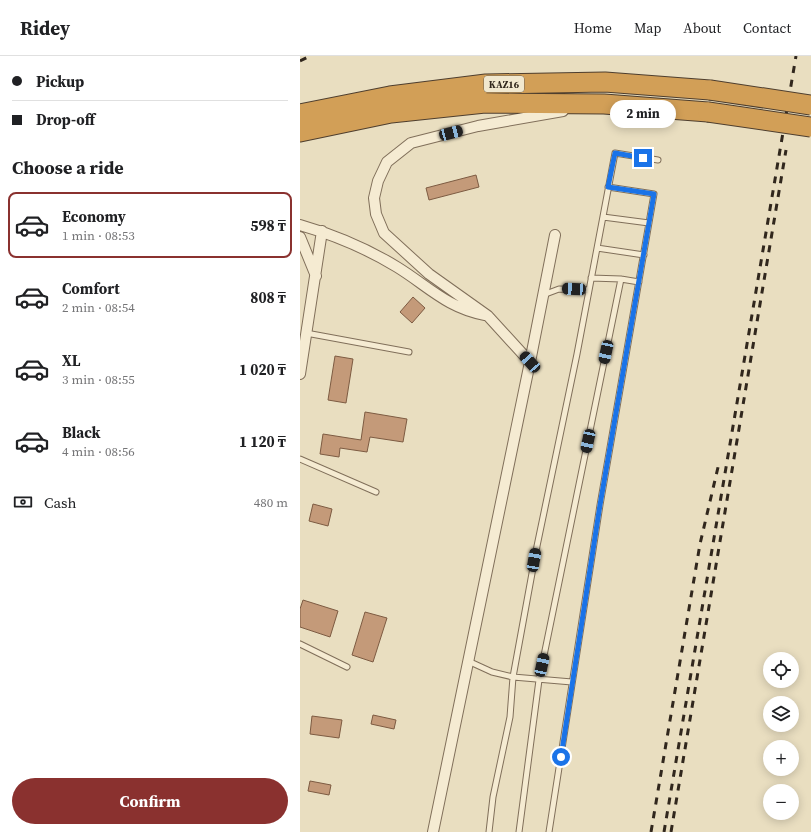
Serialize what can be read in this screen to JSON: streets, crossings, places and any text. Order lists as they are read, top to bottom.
{
  "streets": {
    "highway": ["KAZ16"]
  },
  "page": {
    "header": "Ridey",
    "nav": [
      "Home",
      "Map",
      "About",
      "Contact"
    ],
    "banner": ["Pickup", "Drop-off"],
    "bubble": "2 min",
    "heading": "Choose a ride",
    "list": [
      {
        "name": "Economy",
        "note": "1 min · 08:53",
        "value": "598 ₸"
      },
      {
        "name": "Comfort",
        "note": "2 min · 08:54",
        "value": "808 ₸"
      },
      {
        "name": "XL",
        "note": "3 min · 08:55",
        "value": "1 020 ₸"
      },
      {
        "name": "Black",
        "note": "4 min · 08:56",
        "value": "1 120 ₸"
      }
    ],
    "pay": ["Cash", "480 m"],
    "map_buttons": ["+", "−"],
    "buttons": "Confirm"
  }
}
